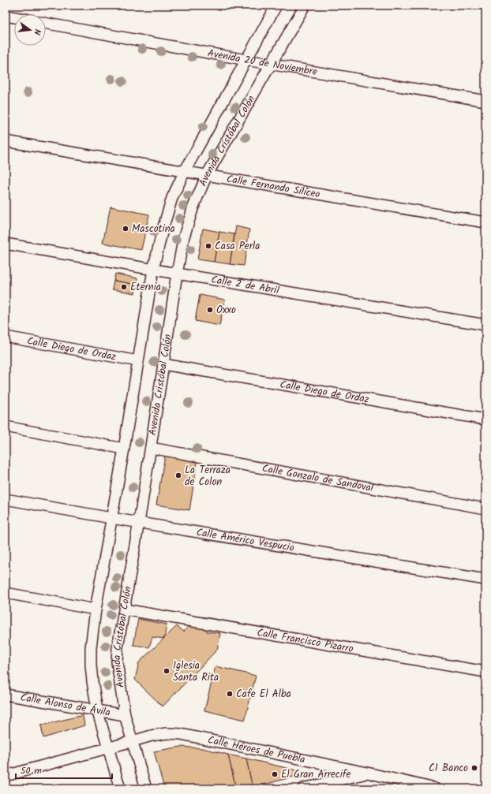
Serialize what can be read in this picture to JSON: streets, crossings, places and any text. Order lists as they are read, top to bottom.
{
  "streets": {
    "street": [
      "Avenida 20 de Noviembre",
      "Avenida Cristóbal Colón",
      "Calle Fernando Silíceo",
      "Calle 2 de Abril",
      "Calle Diego de Ordaz",
      "Calle Gonzalo de Sandoval",
      "Calle Américo Vespucio",
      "Calle Francisco Pizarro",
      "Calle Alonso de Ávila",
      "Calle Héroes de Puebla"
    ]
  },
  "crossings": [
    ["Avenida 20 de Noviembre", "Avenida Cristóbal Colón"],
    ["Avenida Cristóbal Colón", "Calle Fernando Silíceo"],
    ["Avenida Cristóbal Colón", "Calle 2 de Abril"],
    ["Avenida Cristóbal Colón", "Calle Diego de Ordaz"],
    ["Avenida Cristóbal Colón", "Calle Gonzalo de Sandoval"],
    ["Avenida Cristóbal Colón", "Calle Américo Vespucio"],
    ["Avenida Cristóbal Colón", "Calle Francisco Pizarro"],
    ["Avenida Cristóbal Colón", "Calle Alonso de Ávila"],
    ["Avenida Cristóbal Colón", "Calle Héroes de Puebla"]
  ],
  "places": [
    "Mascotina",
    "Casa Perla",
    "Eternia",
    "Oxxo",
    "La Terraza de Colon",
    "Iglesia Santa Rita",
    "Cafe El Alba",
    "CI Banco",
    "El Gran Arrecife"
  ],
  "scale_bar": "50 m",
  "north": "right"
}
